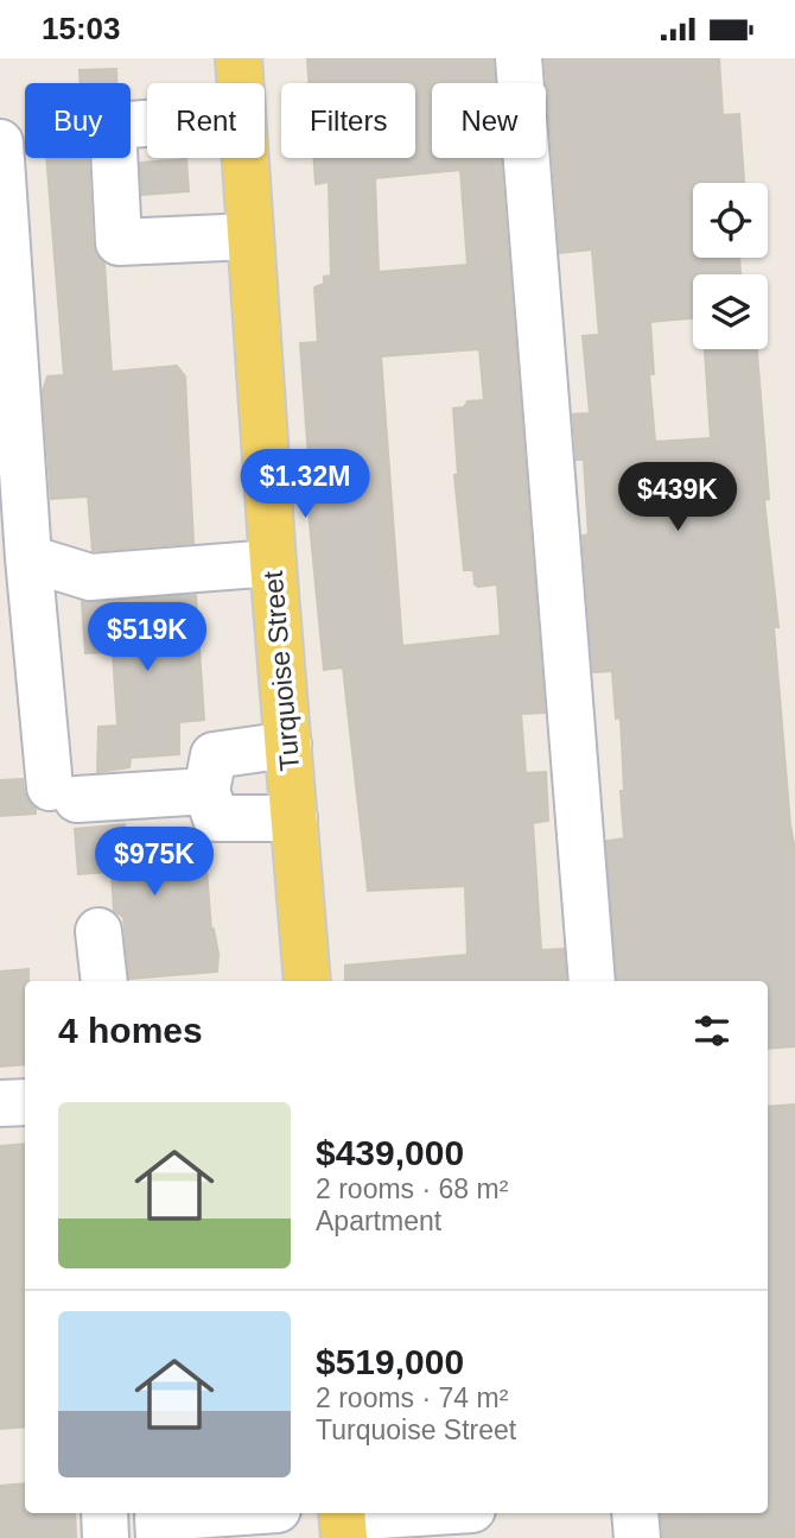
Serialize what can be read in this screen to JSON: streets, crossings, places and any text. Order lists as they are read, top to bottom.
{
  "streets": {
    "main road": ["Turquoise Street"]
  },
  "page": {
    "status": "15:03",
    "chip": [
      "Buy",
      "Rent",
      "Filters",
      "New"
    ],
    "price": [
      "$1.32M",
      "$439K",
      "$519K",
      "$975K"
    ],
    "heading": "4 homes",
    "list": [
      {
        "name": "$439,000",
        "note": "2 rooms · 68 m² · Apartment"
      },
      {
        "name": "$519,000",
        "note": "2 rooms · 74 m² · Turquoise Street"
      }
    ]
  }
}
